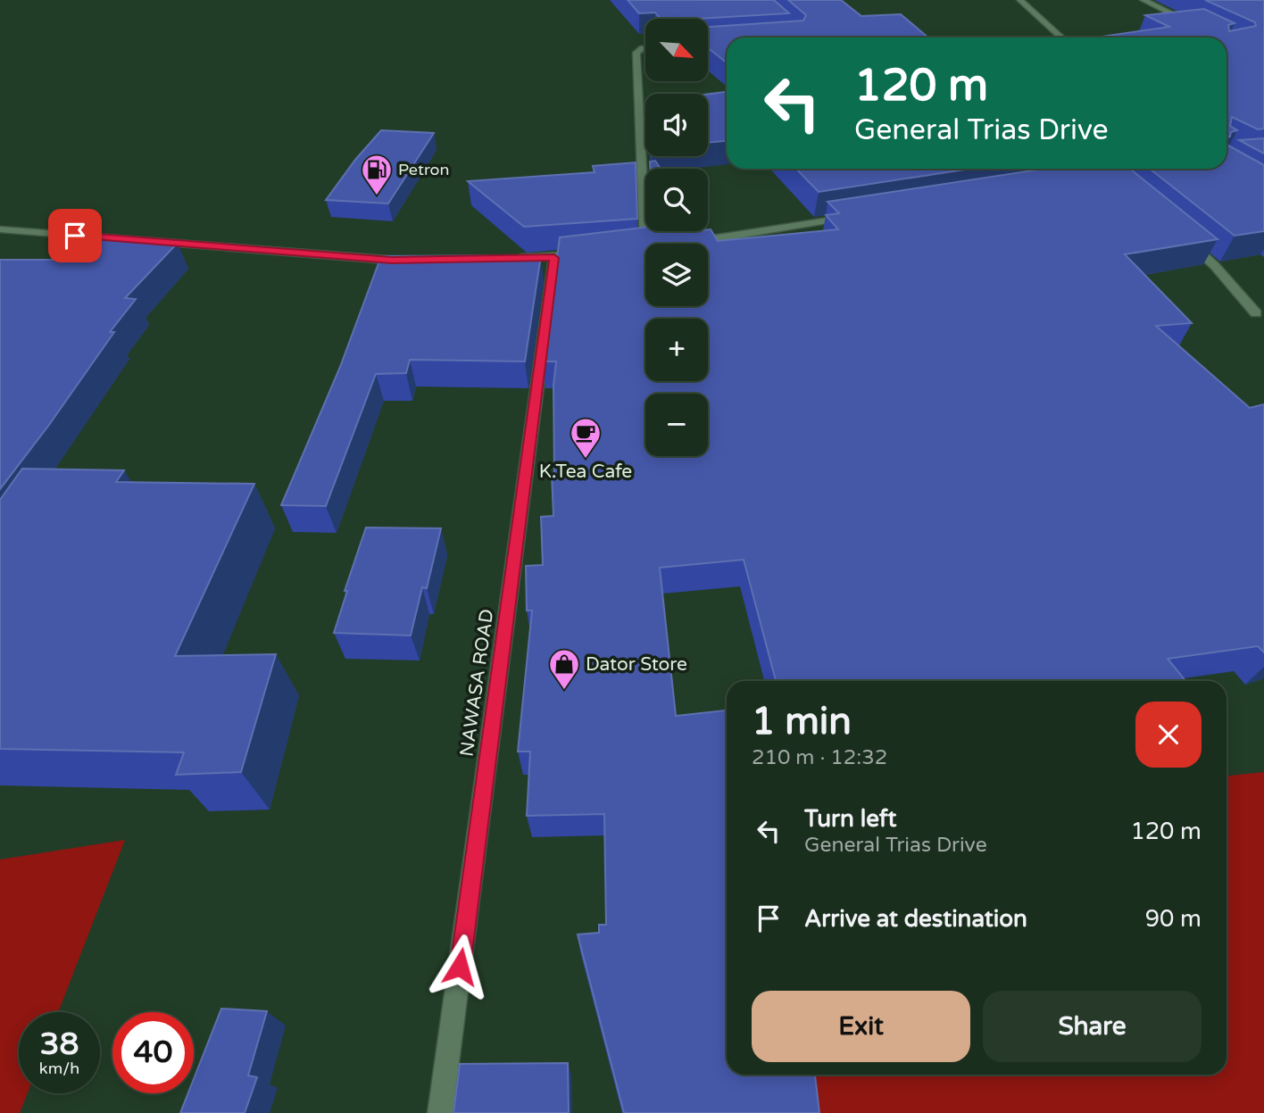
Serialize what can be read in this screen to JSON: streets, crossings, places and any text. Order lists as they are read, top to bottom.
{
  "streets": {
    "street": ["NAWASA ROAD"]
  },
  "places": {
    "fuel station": ["Petron"],
    "cafe": ["K.Tea Cafe"],
    "shop": ["Dator Store"]
  },
  "north": "bottom right",
  "page": {
    "map_buttons": ["+", "−"],
    "turn": ["120 m", "General Trias Drive"],
    "heading": ["1 min", "210 m · 12:32"],
    "list": [
      {
        "name": "Turn left",
        "note": "General Trias Drive",
        "value": "120 m"
      },
      {
        "name": "Arrive at destination",
        "value": "90 m"
      }
    ],
    "buttons": ["Exit", "Share"],
    "speed": "38 km/h",
    "limit": "40"
  }
}
